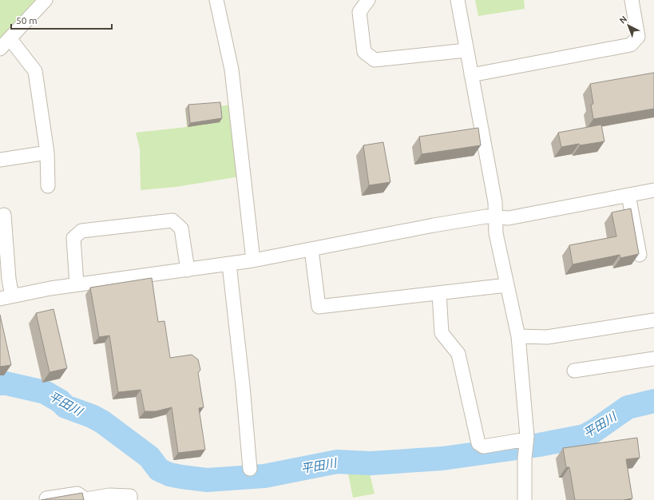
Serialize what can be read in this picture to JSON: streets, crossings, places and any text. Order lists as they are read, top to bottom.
{
  "water": ["平田川"],
  "scale_bar": "50 m",
  "north": "top left"
}
